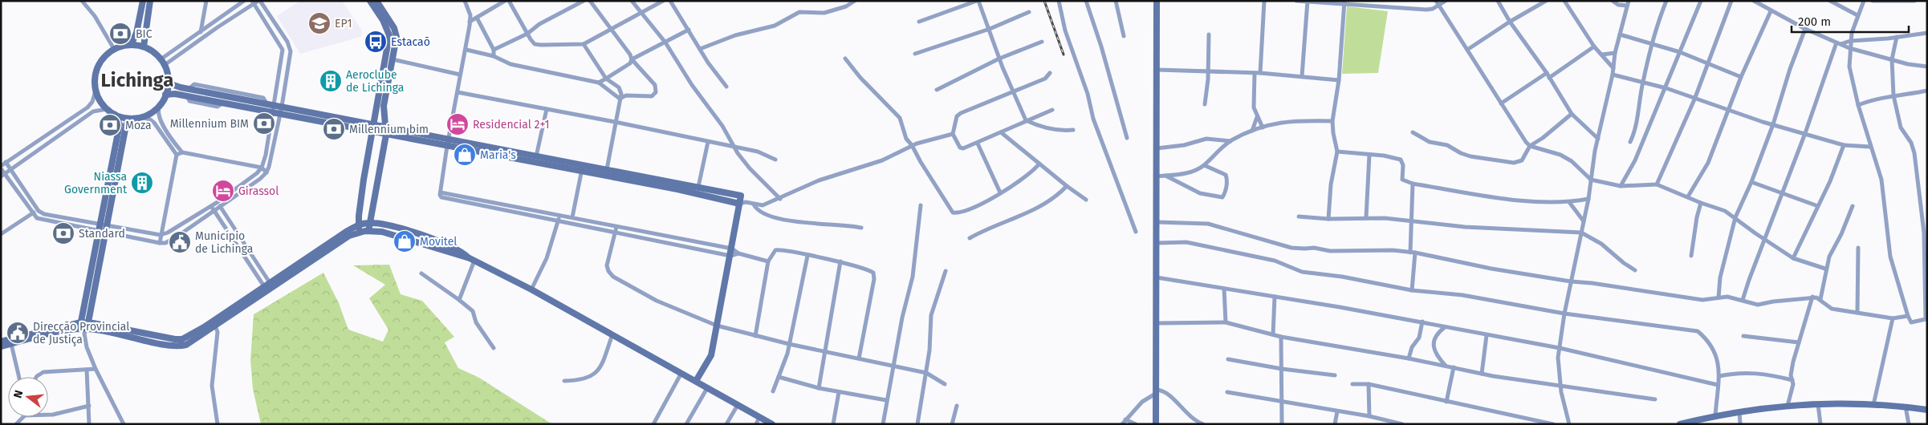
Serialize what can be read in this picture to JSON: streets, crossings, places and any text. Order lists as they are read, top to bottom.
{
  "districts": ["Lichinga"],
  "places": {
    "school or university": ["EP1"],
    "bank": [
      "BIC",
      "Millennium BIM",
      "Moza",
      "Millennium bim",
      "Standard"
    ],
    "bus stop": ["Estacaõ"],
    "building": ["Aeroclube de Lichinga", "Niassa Government"],
    "hotel": ["Residencial 2+1", "Girassol"],
    "shop": ["Maria's", "Movitel"],
    "public building": ["Município de Lichinga", "Direcção Provincial de Justiça"]
  },
  "scale_bar": "200 m",
  "north": "left"
}
